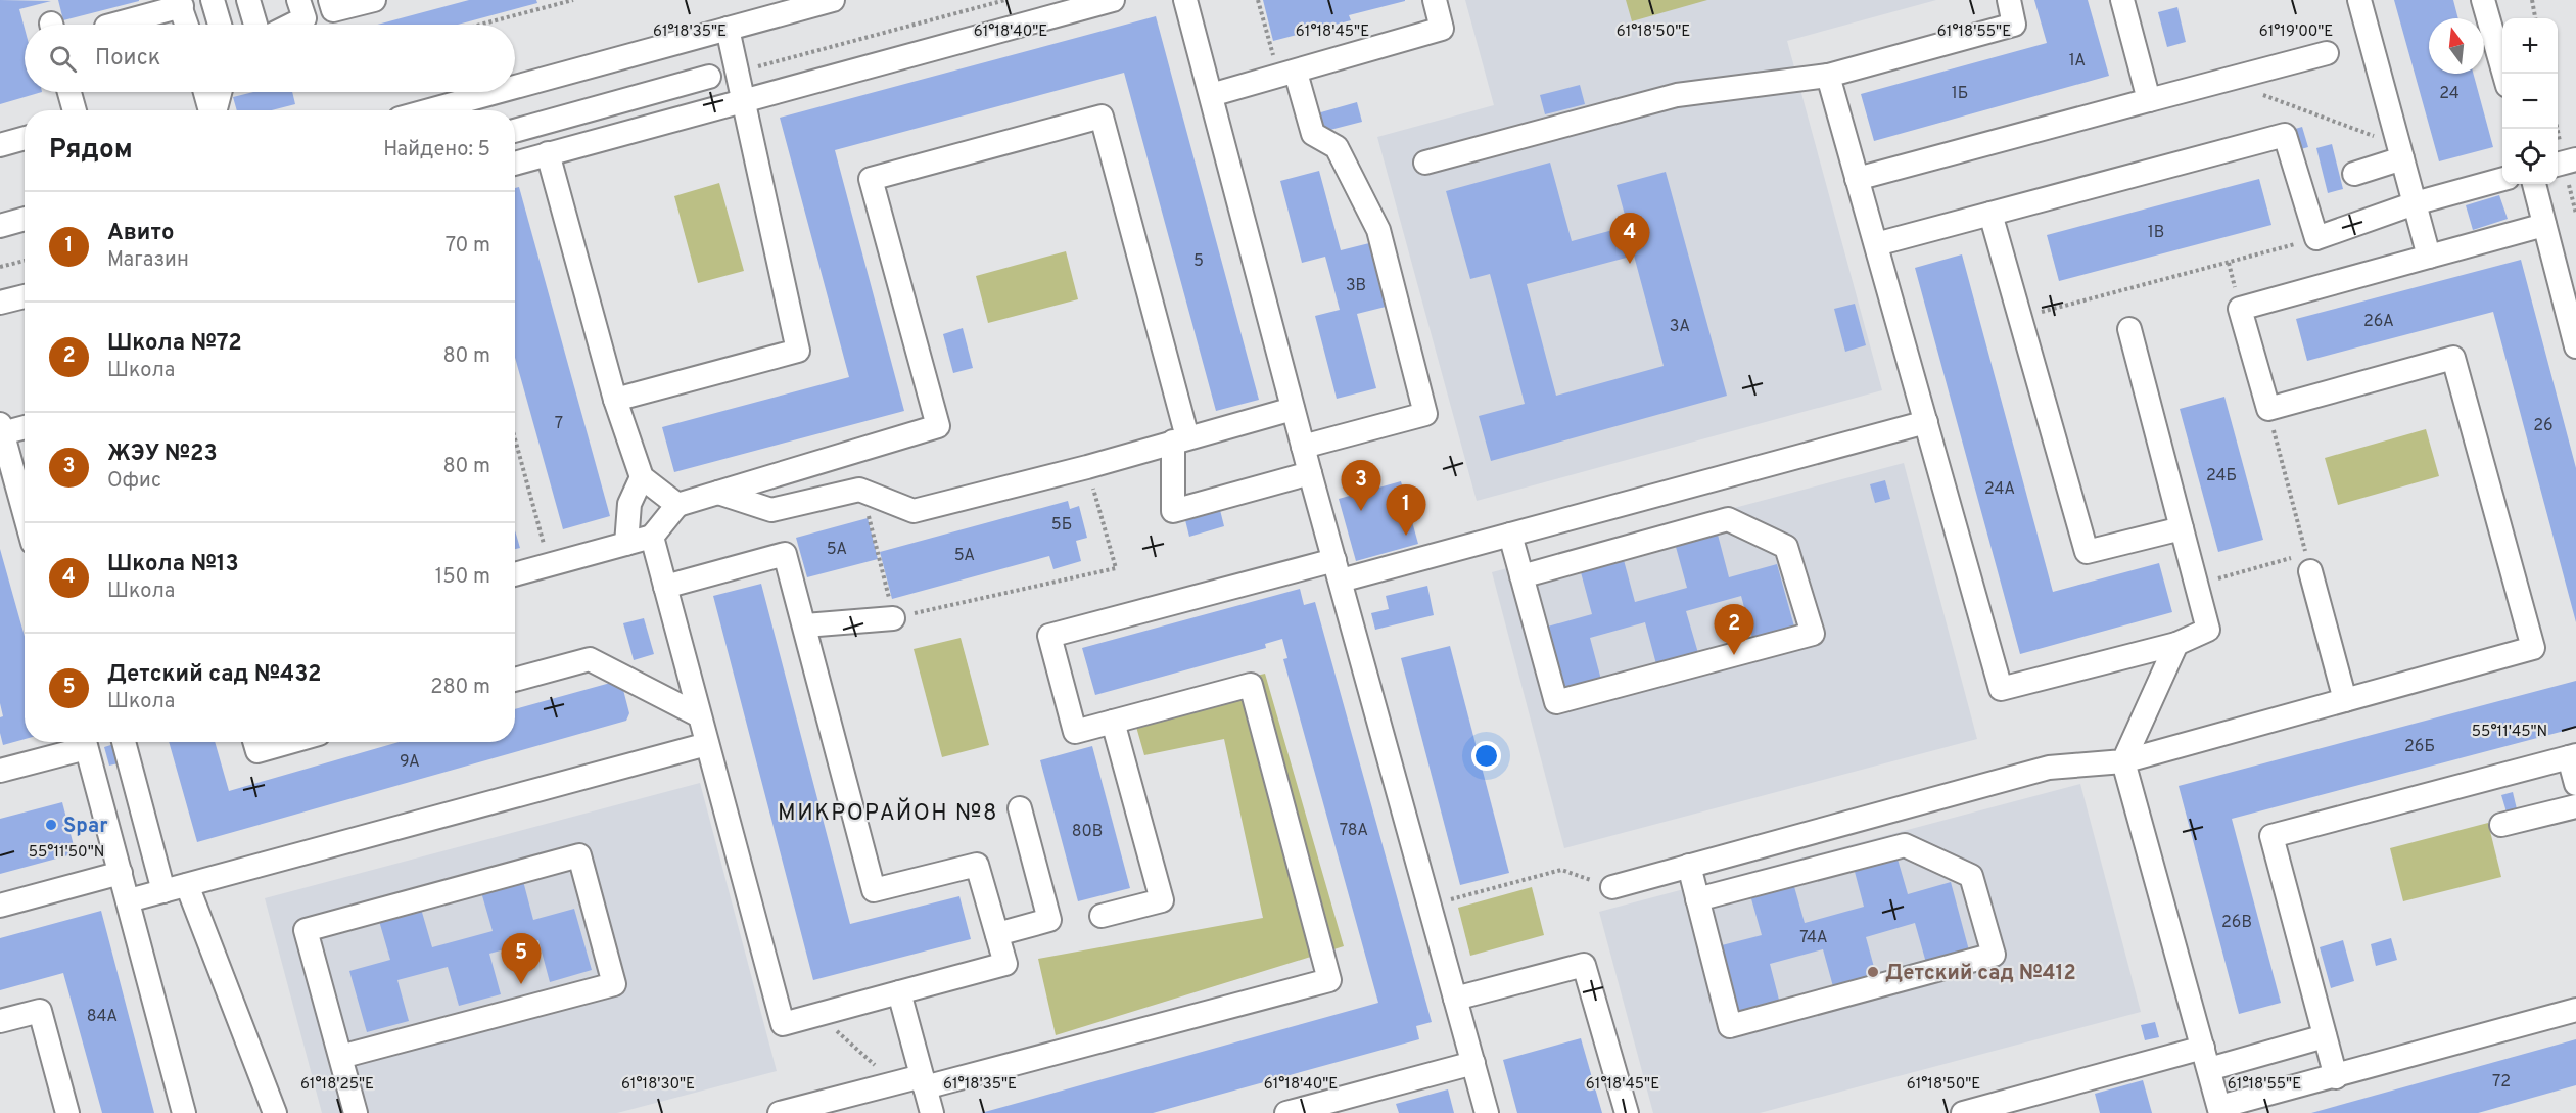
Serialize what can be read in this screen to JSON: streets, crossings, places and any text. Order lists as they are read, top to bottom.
{
  "districts": ["МИКРОРАЙОН №8"],
  "places": ["Spar", "Детский сад №412"],
  "house_numbers": [
    "1А",
    "1Б",
    "24",
    "1В",
    "5",
    "3В",
    "26А",
    "3А",
    "7",
    "26",
    "24Б",
    "24А",
    "5Б",
    "5А",
    "5А",
    "26Б",
    "9А",
    "78А",
    "80В",
    "26В",
    "74А",
    "84А",
    "72"
  ],
  "north": "top",
  "page": {
    "map_buttons": ["+", "−"],
    "search": "Поиск",
    "heading": ["Рядом", "Найдено: 5"],
    "list": [
      {
        "mark": "1",
        "name": "Авито",
        "note": "Магазин",
        "value": "70 m"
      },
      {
        "mark": "2",
        "name": "Школа №72",
        "note": "Школа",
        "value": "80 m"
      },
      {
        "mark": "3",
        "name": "ЖЭУ №23",
        "note": "Офис",
        "value": "80 m"
      },
      {
        "mark": "4",
        "name": "Школа №13",
        "note": "Школа",
        "value": "150 m"
      },
      {
        "mark": "5",
        "name": "Детский сад №432",
        "note": "Школа",
        "value": "280 m"
      }
    ],
    "pins": [
      "4",
      "3",
      "1",
      "2",
      "5"
    ]
  },
  "coordinates": [
    "61°18'55\"E",
    "61°19'00\"E",
    "61°18'35\"E",
    "61°18'40\"E",
    "61°18'45\"E",
    "61°18'50\"E",
    "55°11'45\"N",
    "55°11'50\"N",
    "61°18'25\"E",
    "61°18'30\"E"
  ]
}
